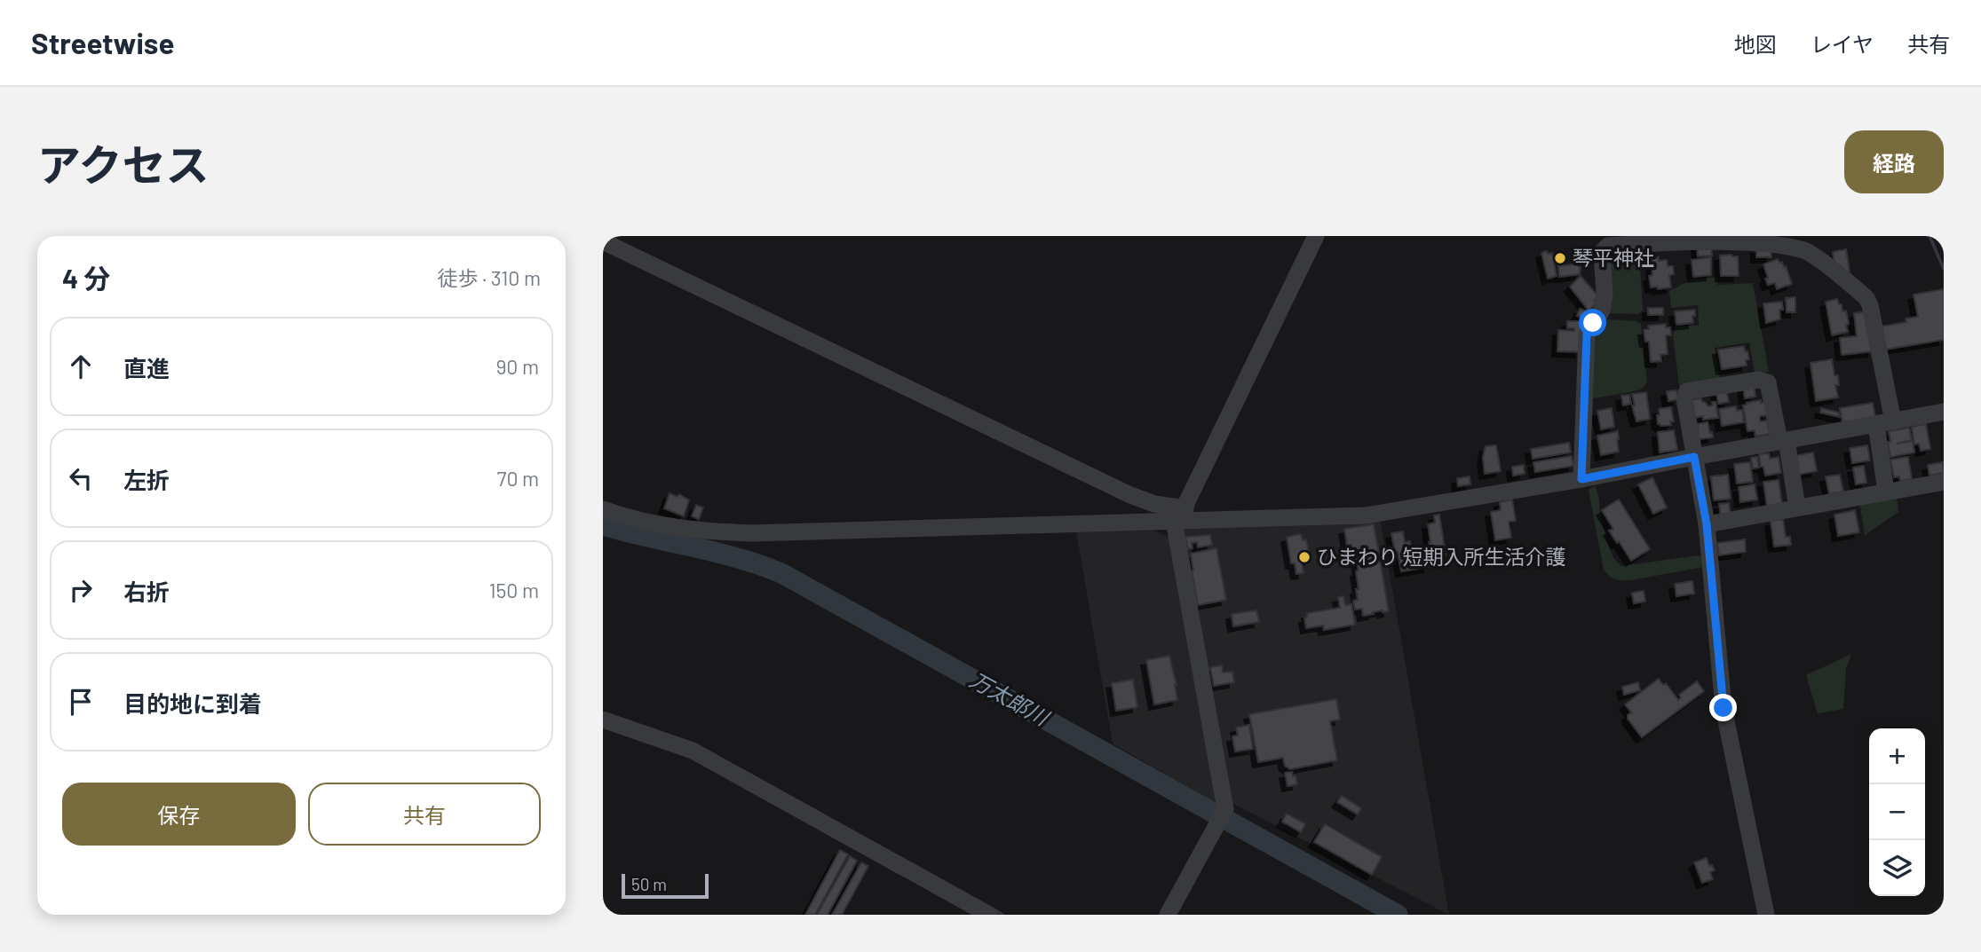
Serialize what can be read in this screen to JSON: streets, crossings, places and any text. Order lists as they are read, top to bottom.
{
  "water": ["万太郎川"],
  "places": ["琴平神社", "ひまわり 短期入所生活介護"],
  "scale_bar": "50 m",
  "page": {
    "header": "Streetwise",
    "nav": ["地図", "レイヤ", "共有"],
    "title": "アクセス",
    "buttons": [
      "経路",
      ["保存", "共有"]
    ],
    "heading": ["4 分", "徒歩 · 310 m"],
    "list": [
      ["直進", "90 m"],
      ["左折", "70 m"],
      ["右折", "150 m"],
      "目的地に到着"
    ],
    "map_buttons": ["+", "−"],
    "scale": "50 m"
  }
}
